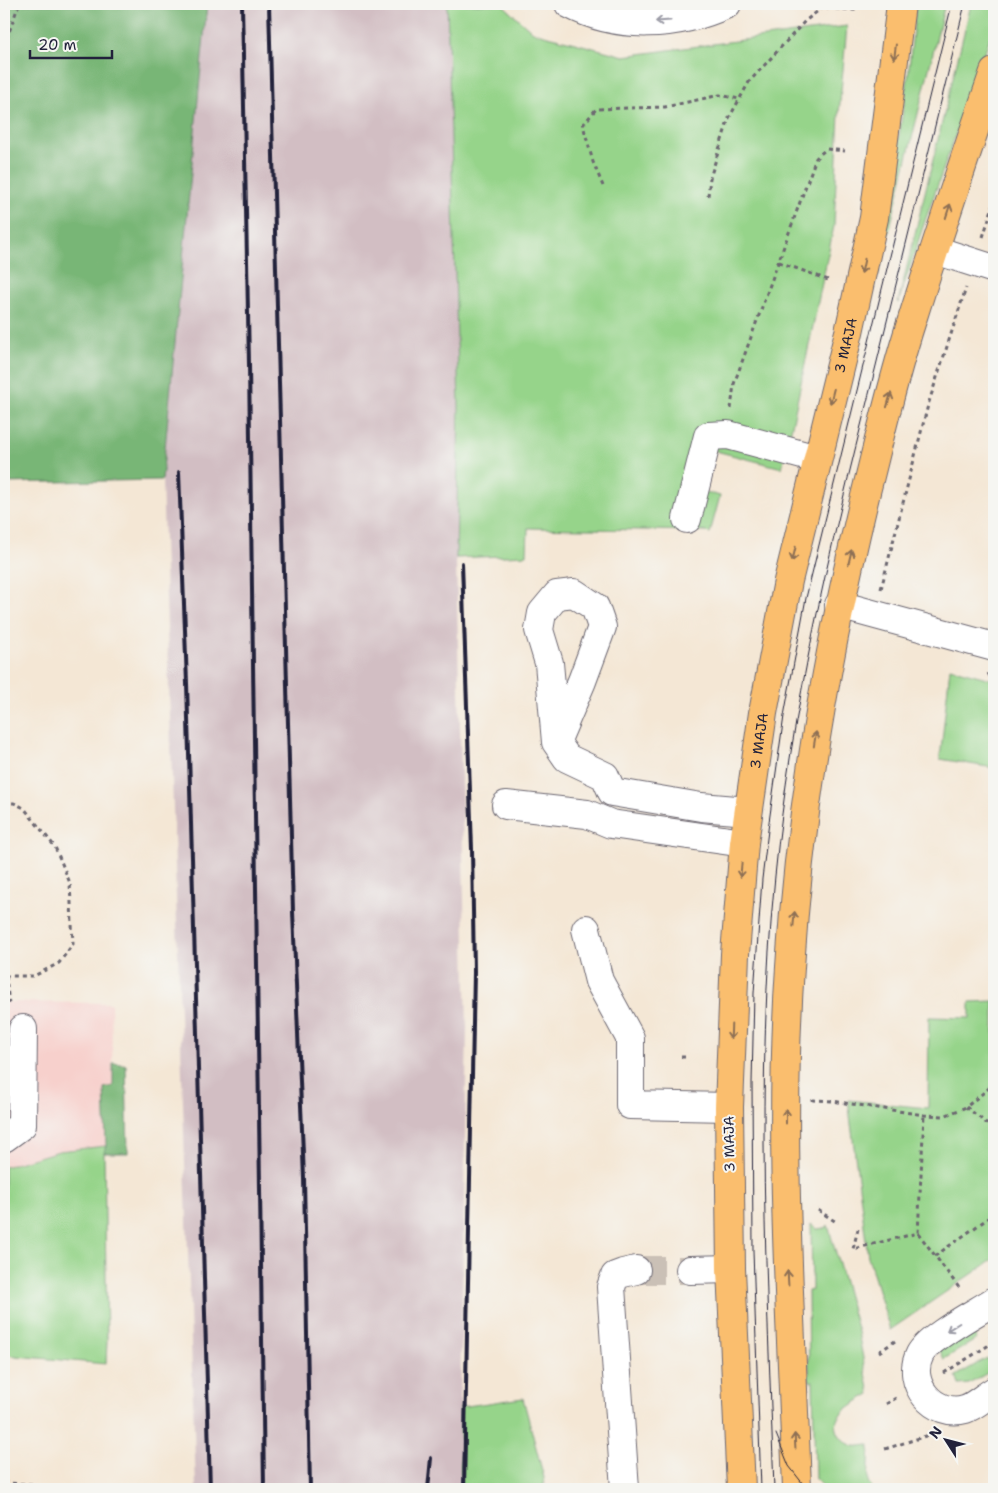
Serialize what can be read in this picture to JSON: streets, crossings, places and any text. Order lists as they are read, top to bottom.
{
  "streets": {
    "main road": ["3 MAJA"]
  },
  "scale_bar": "20 m",
  "north": "top left"
}
